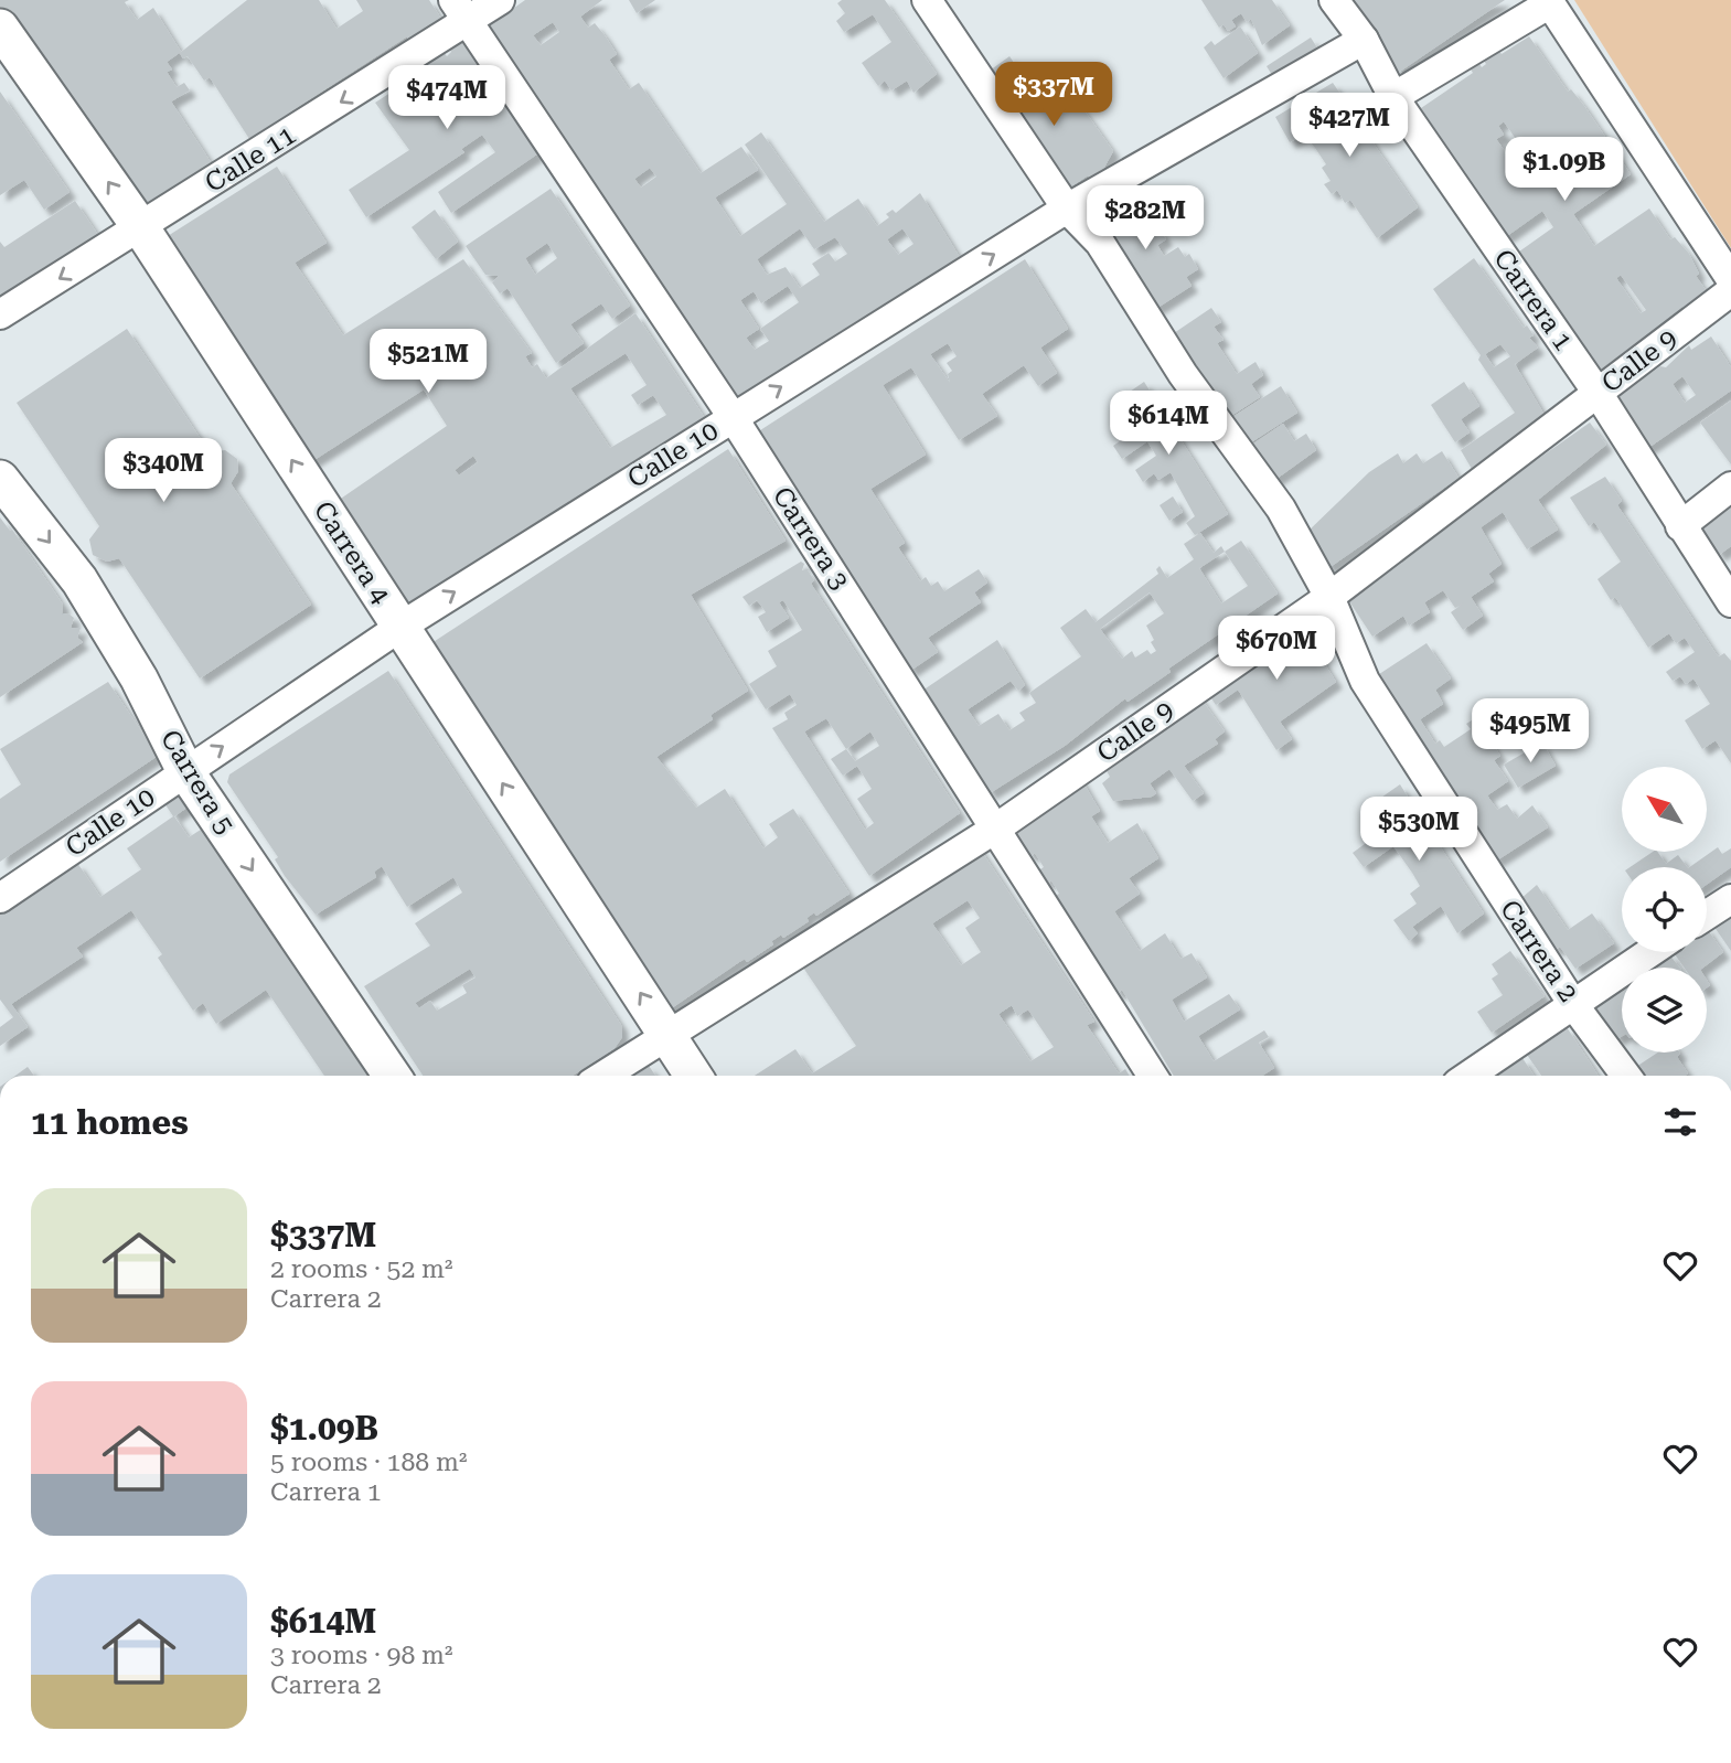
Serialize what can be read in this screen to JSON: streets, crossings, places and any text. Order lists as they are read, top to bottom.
{
  "streets": {
    "street": [
      "Calle 11",
      "Carrera 1",
      "Calle 9",
      "Calle 10",
      "Carrera 3",
      "Carrera 4",
      "Carrera 5",
      "Carrera 2"
    ]
  },
  "crossings": [
    ["Calle 11", "Carrera 3"],
    ["Calle 11", "Carrera 4"],
    ["Carrera 1", "Calle 9"],
    ["Carrera 1", "Calle 10"],
    ["Calle 9", "Carrera 3"],
    ["Calle 9", "Carrera 4"],
    ["Calle 9", "Carrera 2"],
    ["Calle 10", "Carrera 3"],
    ["Calle 10", "Carrera 4"],
    ["Calle 10", "Carrera 5"],
    ["Calle 10", "Carrera 2"]
  ],
  "one_way": [
    "Calle 11",
    "Calle 10",
    "Carrera 4",
    "Carrera 5"
  ],
  "north": "top left",
  "page": {
    "price": [
      "$337M",
      "$474M",
      "$427M",
      "$1.09B",
      "$282M",
      "$521M",
      "$614M",
      "$340M",
      "$670M",
      "$495M",
      "$530M"
    ],
    "heading": "11 homes",
    "list": [
      {
        "name": "$337M",
        "note": "2 rooms · 52 m² · Carrera 2"
      },
      {
        "name": "$1.09B",
        "note": "5 rooms · 188 m² · Carrera 1"
      },
      {
        "name": "$614M",
        "note": "3 rooms · 98 m² · Carrera 2"
      }
    ]
  }
}
